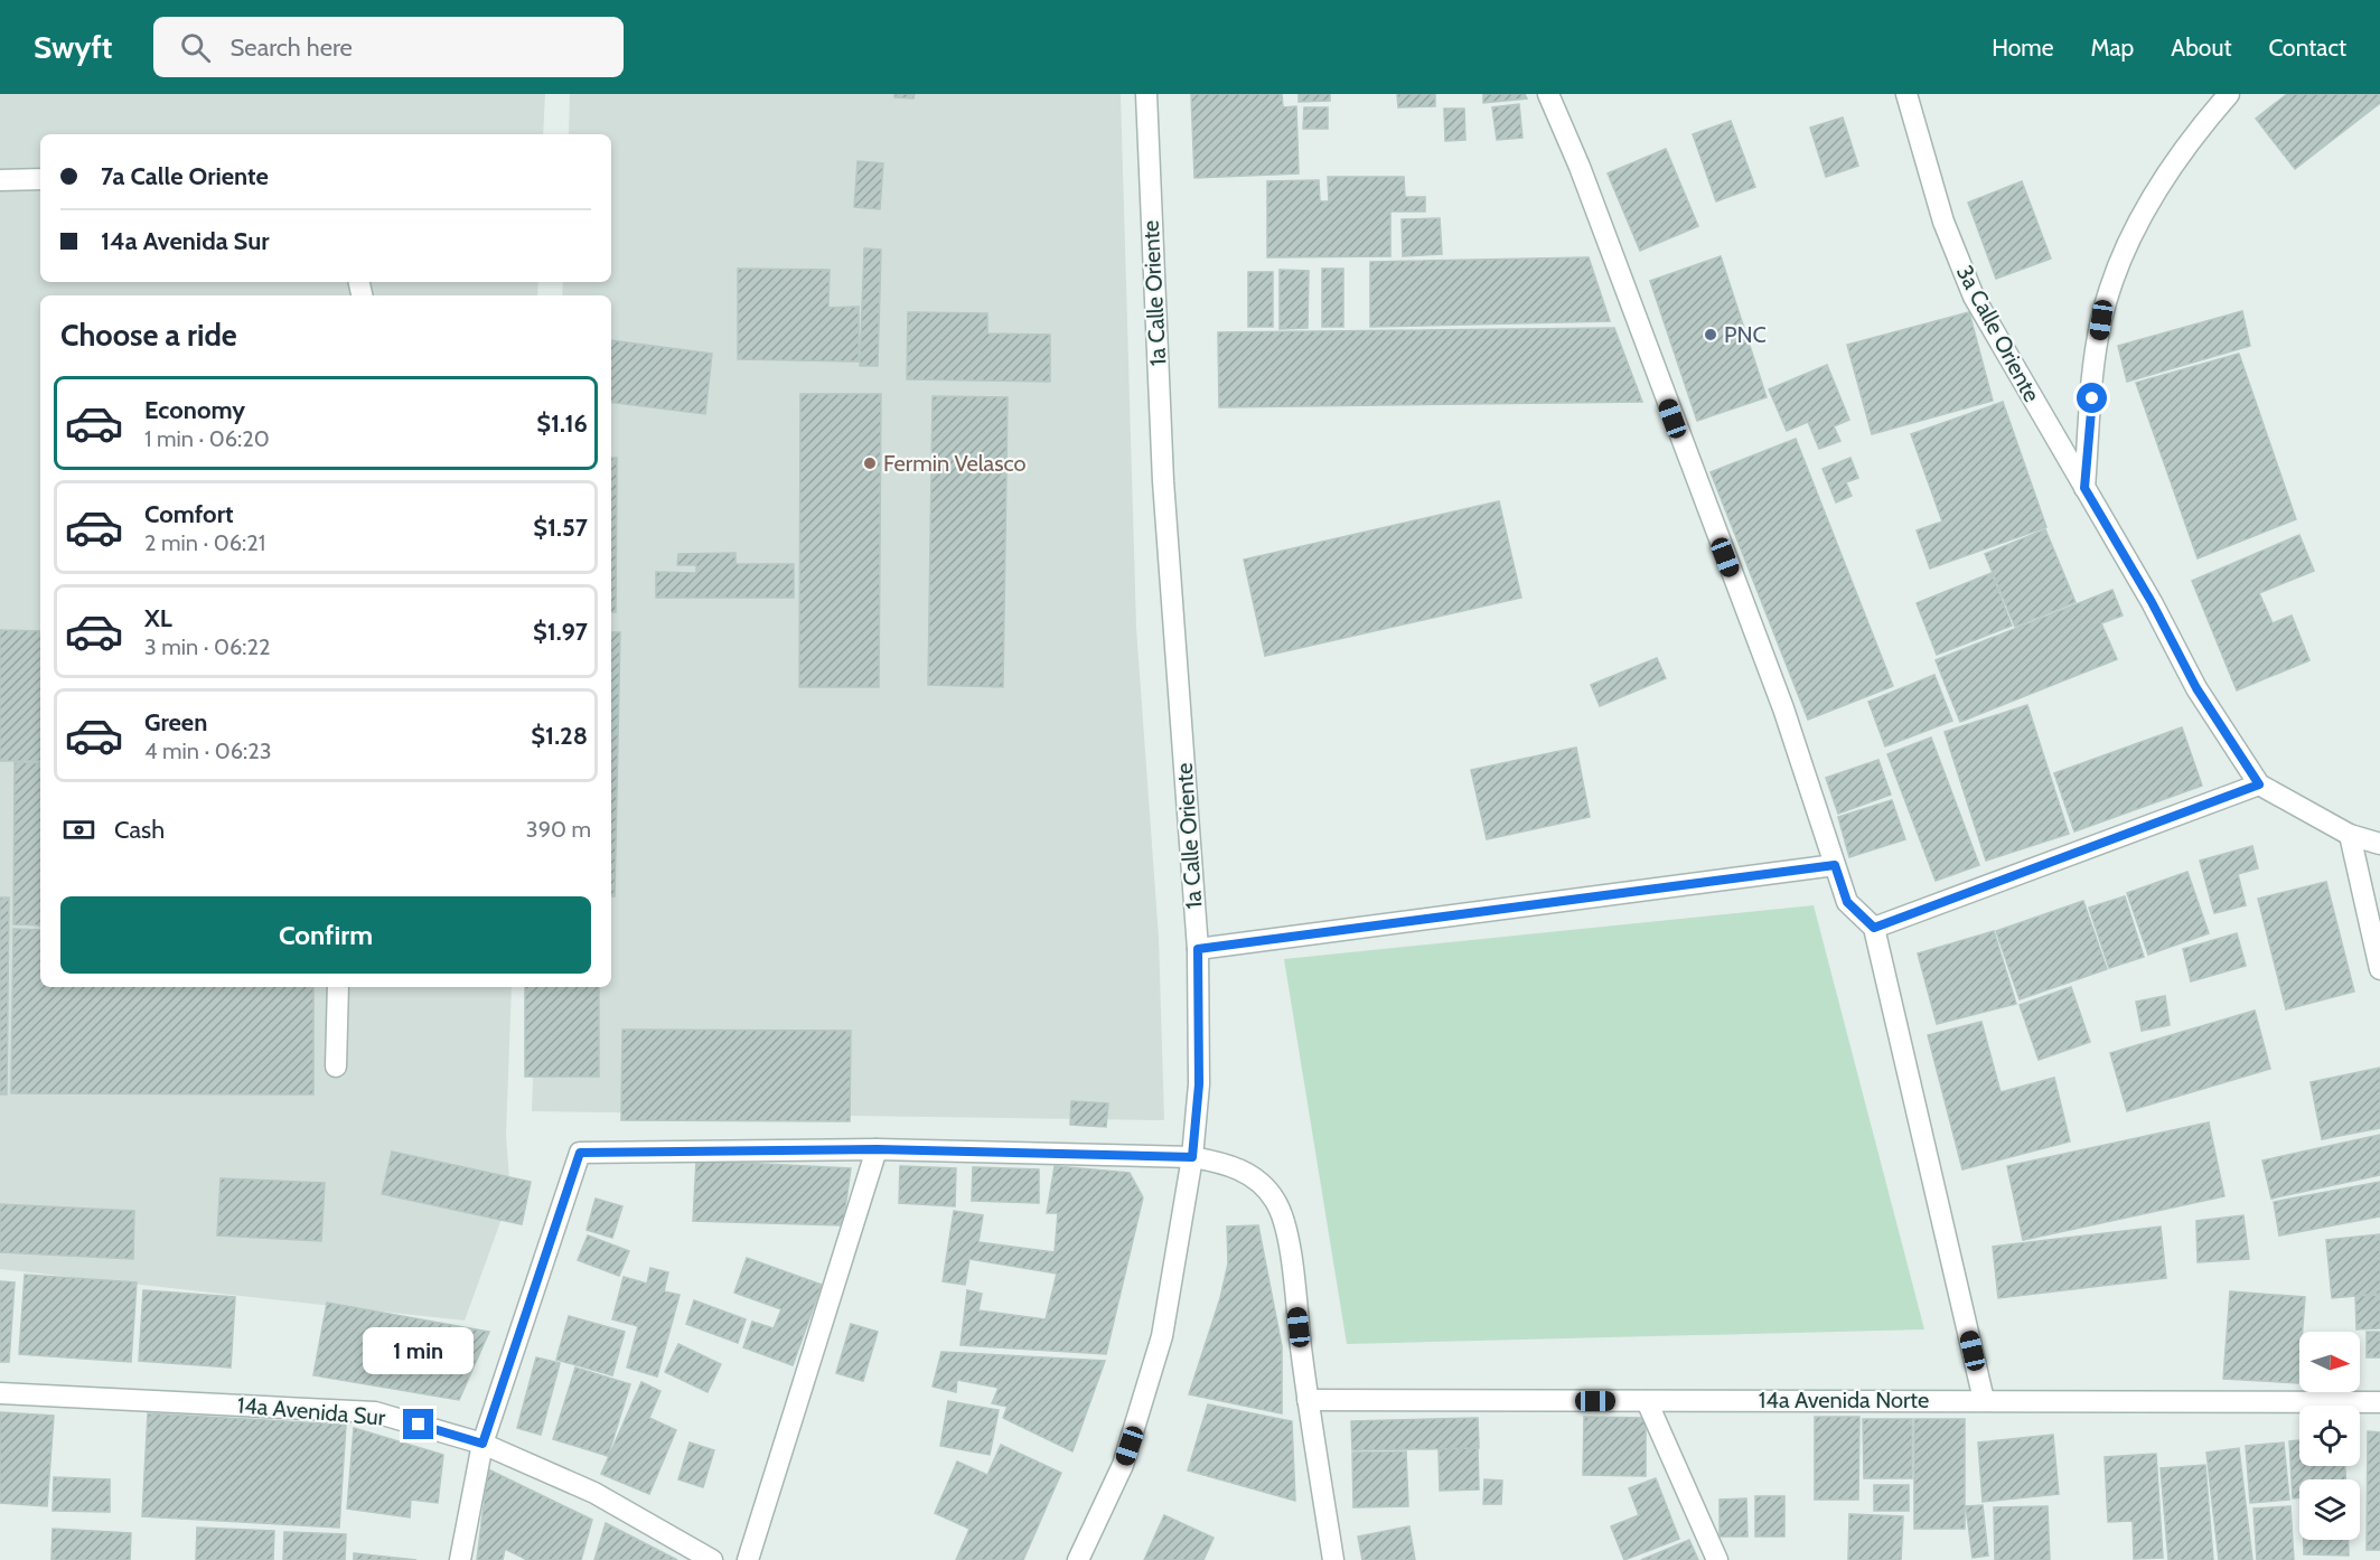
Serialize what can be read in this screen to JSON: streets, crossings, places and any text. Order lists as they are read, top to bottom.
{
  "streets": {
    "street": [
      "1a Calle Oriente",
      "3a Calle Oriente",
      "14a Avenida Norte",
      "14a Avenida Sur"
    ]
  },
  "places": ["PNC", "Fermin Velasco"],
  "north": "right",
  "page": {
    "header": "Swyft",
    "search": "Search here",
    "nav": [
      "Home",
      "Map",
      "About",
      "Contact"
    ],
    "banner": ["7a Calle Oriente", "14a Avenida Sur"],
    "heading": "Choose a ride",
    "list": [
      {
        "name": "Economy",
        "note": "1 min · 06:20",
        "value": "$1.16"
      },
      {
        "name": "Comfort",
        "note": "2 min · 06:21",
        "value": "$1.57"
      },
      {
        "name": "XL",
        "note": "3 min · 06:22",
        "value": "$1.97"
      },
      {
        "name": "Green",
        "note": "4 min · 06:23",
        "value": "$1.28"
      }
    ],
    "pay": ["Cash", "390 m"],
    "buttons": "Confirm",
    "bubble": "1 min"
  }
}
